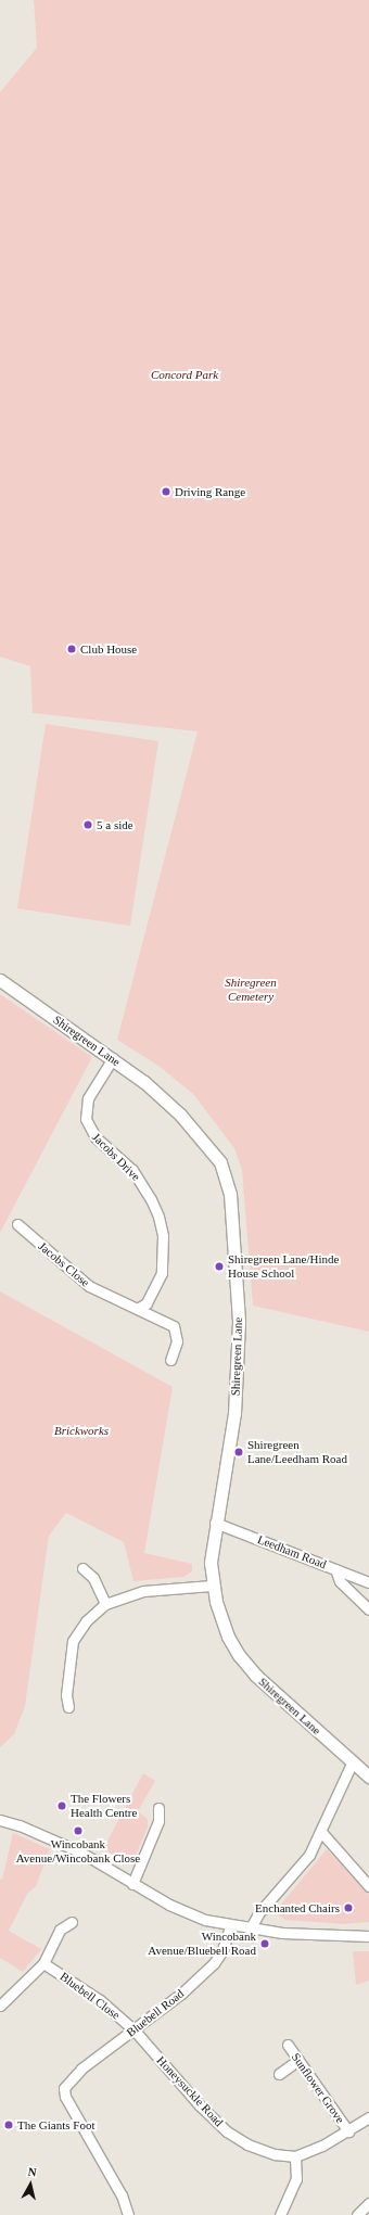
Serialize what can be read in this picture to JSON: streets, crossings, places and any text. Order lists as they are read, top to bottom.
{
  "streets": {
    "street": [
      "Shiregreen Lane",
      "Jacobs Drive",
      "Jacobs Close",
      "Leedham Road",
      "Bluebell Close",
      "Bluebell Road",
      "Sunflower Grove",
      "Honeysuckle Road"
    ]
  },
  "crossings": [
    ["Shiregreen Lane", "Jacobs Drive"],
    ["Shiregreen Lane", "Leedham Road"],
    ["Jacobs Drive", "Jacobs Close"],
    ["Bluebell Close", "Bluebell Road"],
    ["Bluebell Close", "Honeysuckle Road"],
    ["Bluebell Road", "Honeysuckle Road"],
    ["Sunflower Grove", "Honeysuckle Road"]
  ],
  "parks": ["Concord Park", "Shiregreen Cemetery", "Brickworks"],
  "places": [
    "Driving Range",
    "Club House",
    "5 a side",
    "Shiregreen Lane/Hinde House School",
    "Shiregreen Lane/Leedham Road",
    "The Flowers Health Centre",
    "Wincobank Avenue/Wincobank Close",
    "Enchanted Chairs",
    "Wincobank Avenue/Bluebell Road",
    "The Giants Foot"
  ],
  "north": "top"
}
